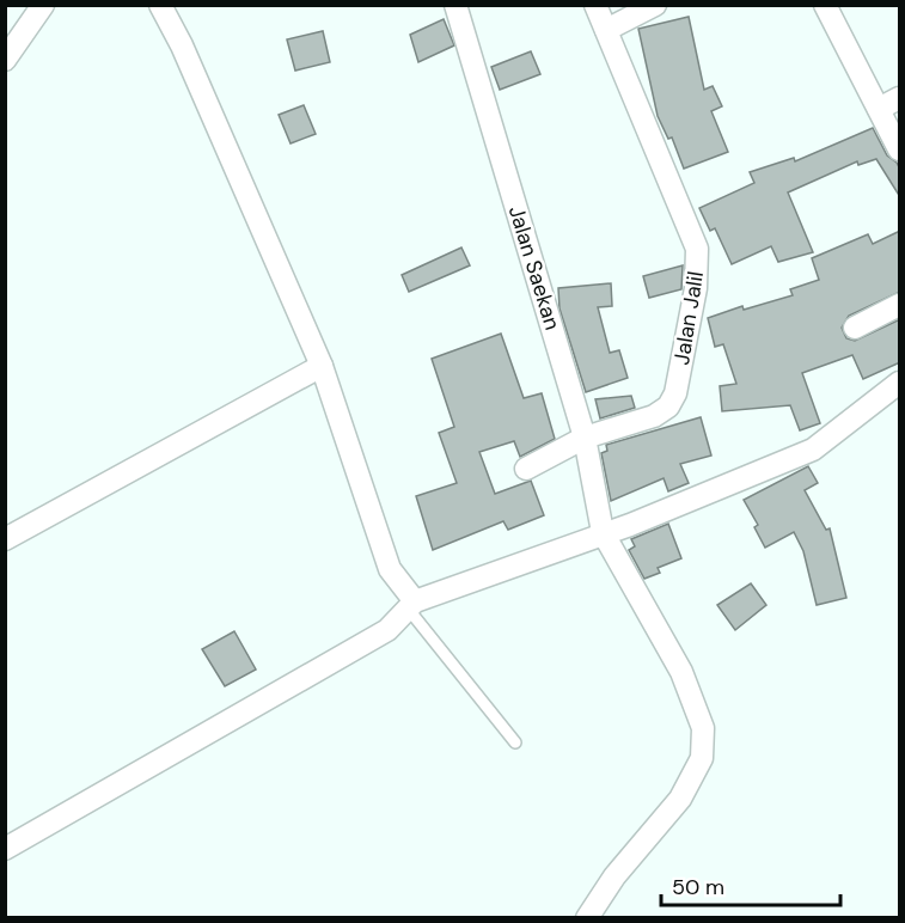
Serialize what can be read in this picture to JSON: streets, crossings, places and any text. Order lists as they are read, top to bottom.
{
  "streets": {
    "street": ["Jalan Saekan", "Jalan Jalil"]
  },
  "crossings": [
    ["Jalan Saekan", "Jalan Jalil"]
  ],
  "scale_bar": "50 m"
}
